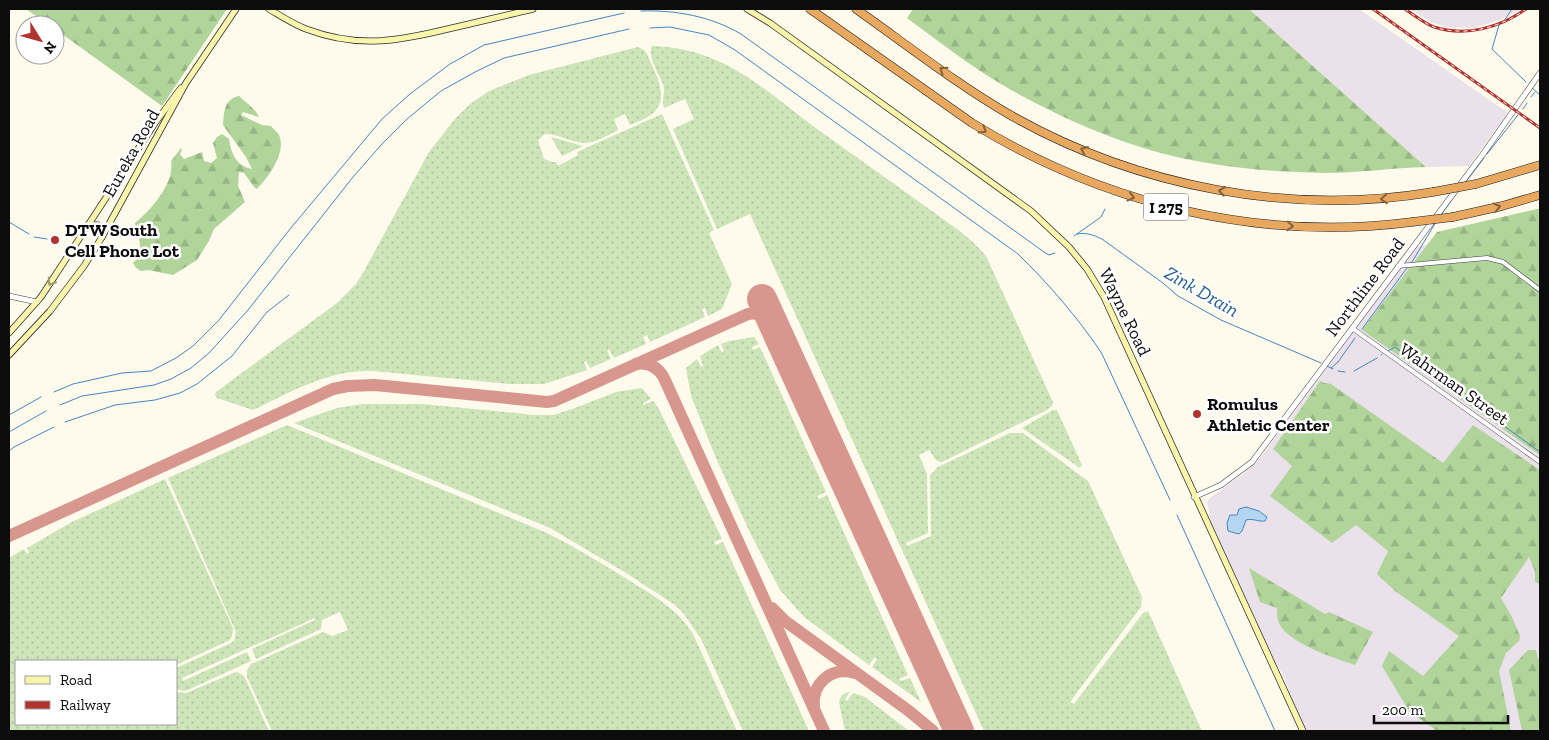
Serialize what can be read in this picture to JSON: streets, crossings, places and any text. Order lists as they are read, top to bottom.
{
  "streets": {
    "highway": ["I 275"],
    "main road": ["Eureka Road", "Wayne Road"],
    "street": ["Northline Road", "Wahrman Street"]
  },
  "crossings": [
    ["Northline Road", "Wayne Road"],
    ["Northline Road", "Wahrman Street"]
  ],
  "water": ["Zink Drain"],
  "places": ["DTW South Cell Phone Lot", "Romulus Athletic Center"],
  "legend": ["Road", "Railway"],
  "scale_bar": "200 m",
  "north": "bottom right"
}
